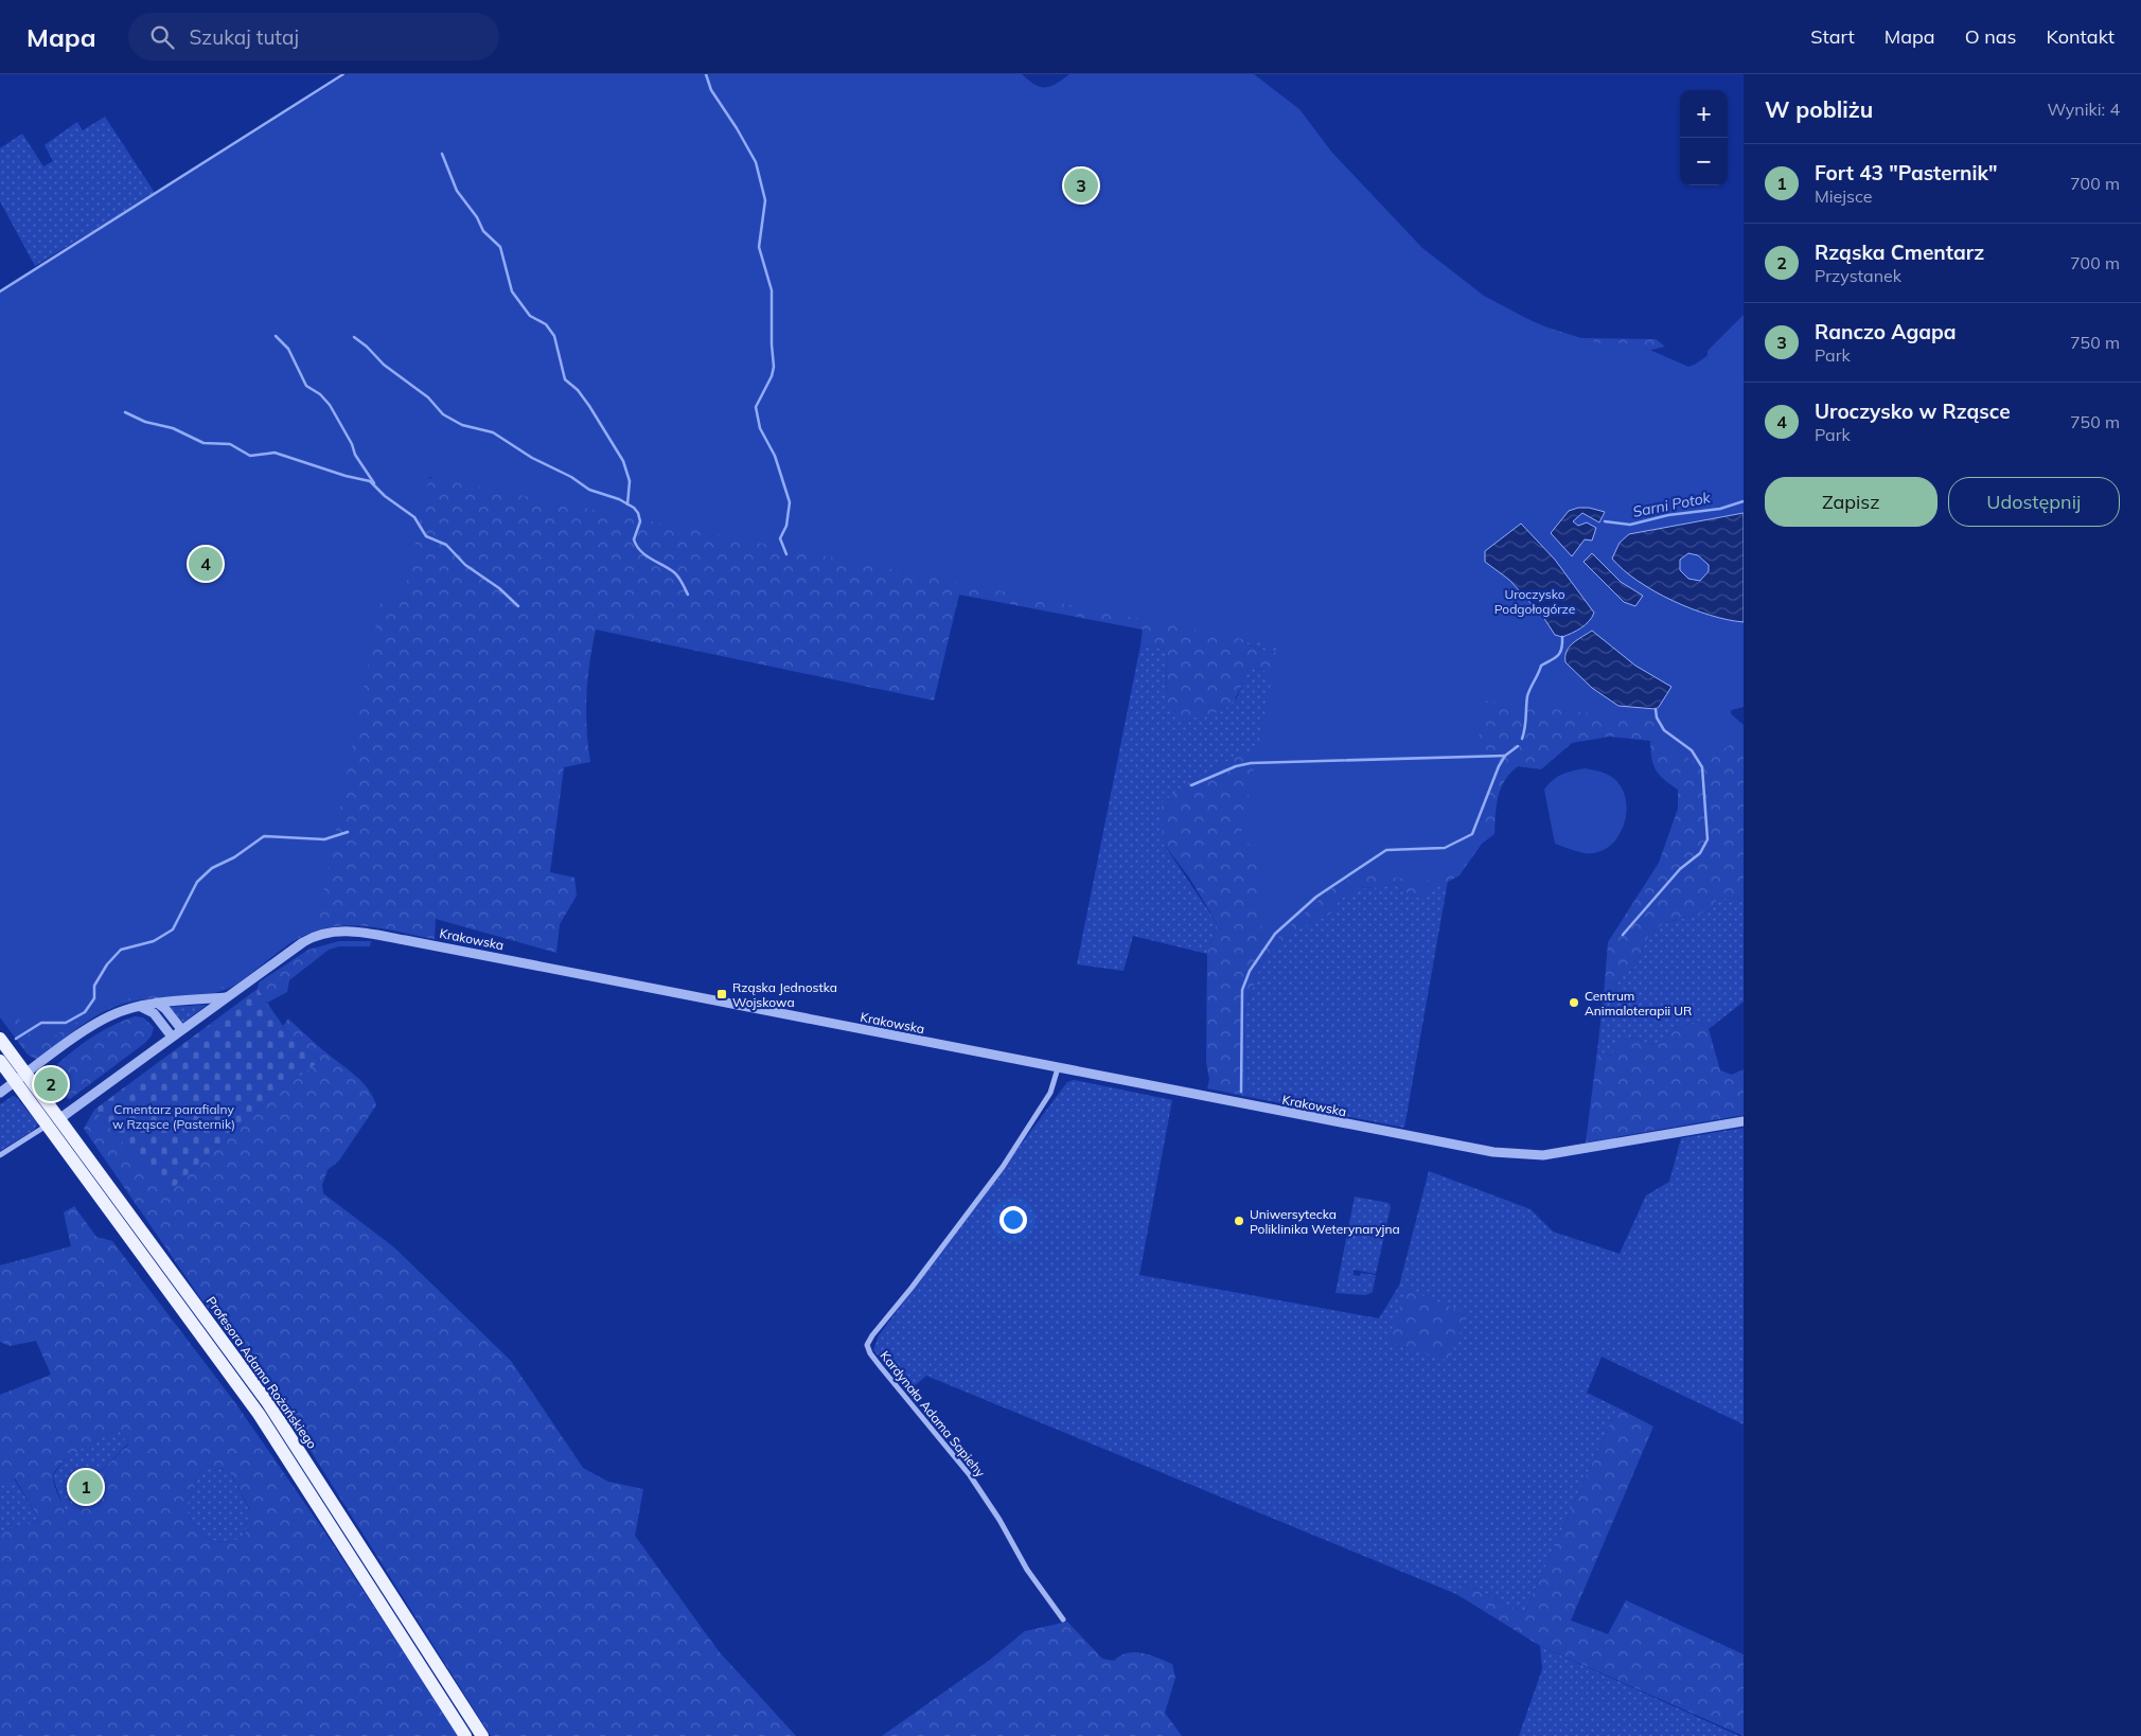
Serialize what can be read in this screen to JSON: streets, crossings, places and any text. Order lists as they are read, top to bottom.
{
  "streets": {
    "main road": ["Profesora Adama Rożańskiego"],
    "street": ["Krakowska", "Kardynała Adama Sapiehy"]
  },
  "crossings": [
    ["Krakowska", "Profesora Adama Rożańskiego"],
    ["Krakowska", "Kardynała Adama Sapiehy"]
  ],
  "water": ["Sarni Potok"],
  "parks": ["Uroczysko Podgołogórze", "Cmentarz parafialny w Rząsce (Pasternik)"],
  "places": {
    "transit": ["Rząska Jednostka Wojskowa"],
    "other": ["Centrum Animaloterapii UR", "Uniwersytecka Poliklinika Weterynaryjna"]
  },
  "page": {
    "header": "Mapa",
    "search": "Szukaj tutaj",
    "nav": [
      "Start",
      "Mapa",
      "O nas",
      "Kontakt"
    ],
    "heading": ["W pobliżu", "Wyniki: 4"],
    "map_buttons": ["+", "−"],
    "list": [
      {
        "mark": "1",
        "name": "Fort 43 \"Pasternik\"",
        "note": "Miejsce",
        "value": "700 m"
      },
      {
        "mark": "2",
        "name": "Rząska Cmentarz",
        "note": "Przystanek",
        "value": "700 m"
      },
      {
        "mark": "3",
        "name": "Ranczo Agapa",
        "note": "Park",
        "value": "750 m"
      },
      {
        "mark": "4",
        "name": "Uroczysko w Rząsce",
        "note": "Park",
        "value": "750 m"
      }
    ],
    "pins": [
      "3",
      "4",
      "2",
      "1"
    ],
    "buttons": ["Zapisz", "Udostępnij"]
  }
}
